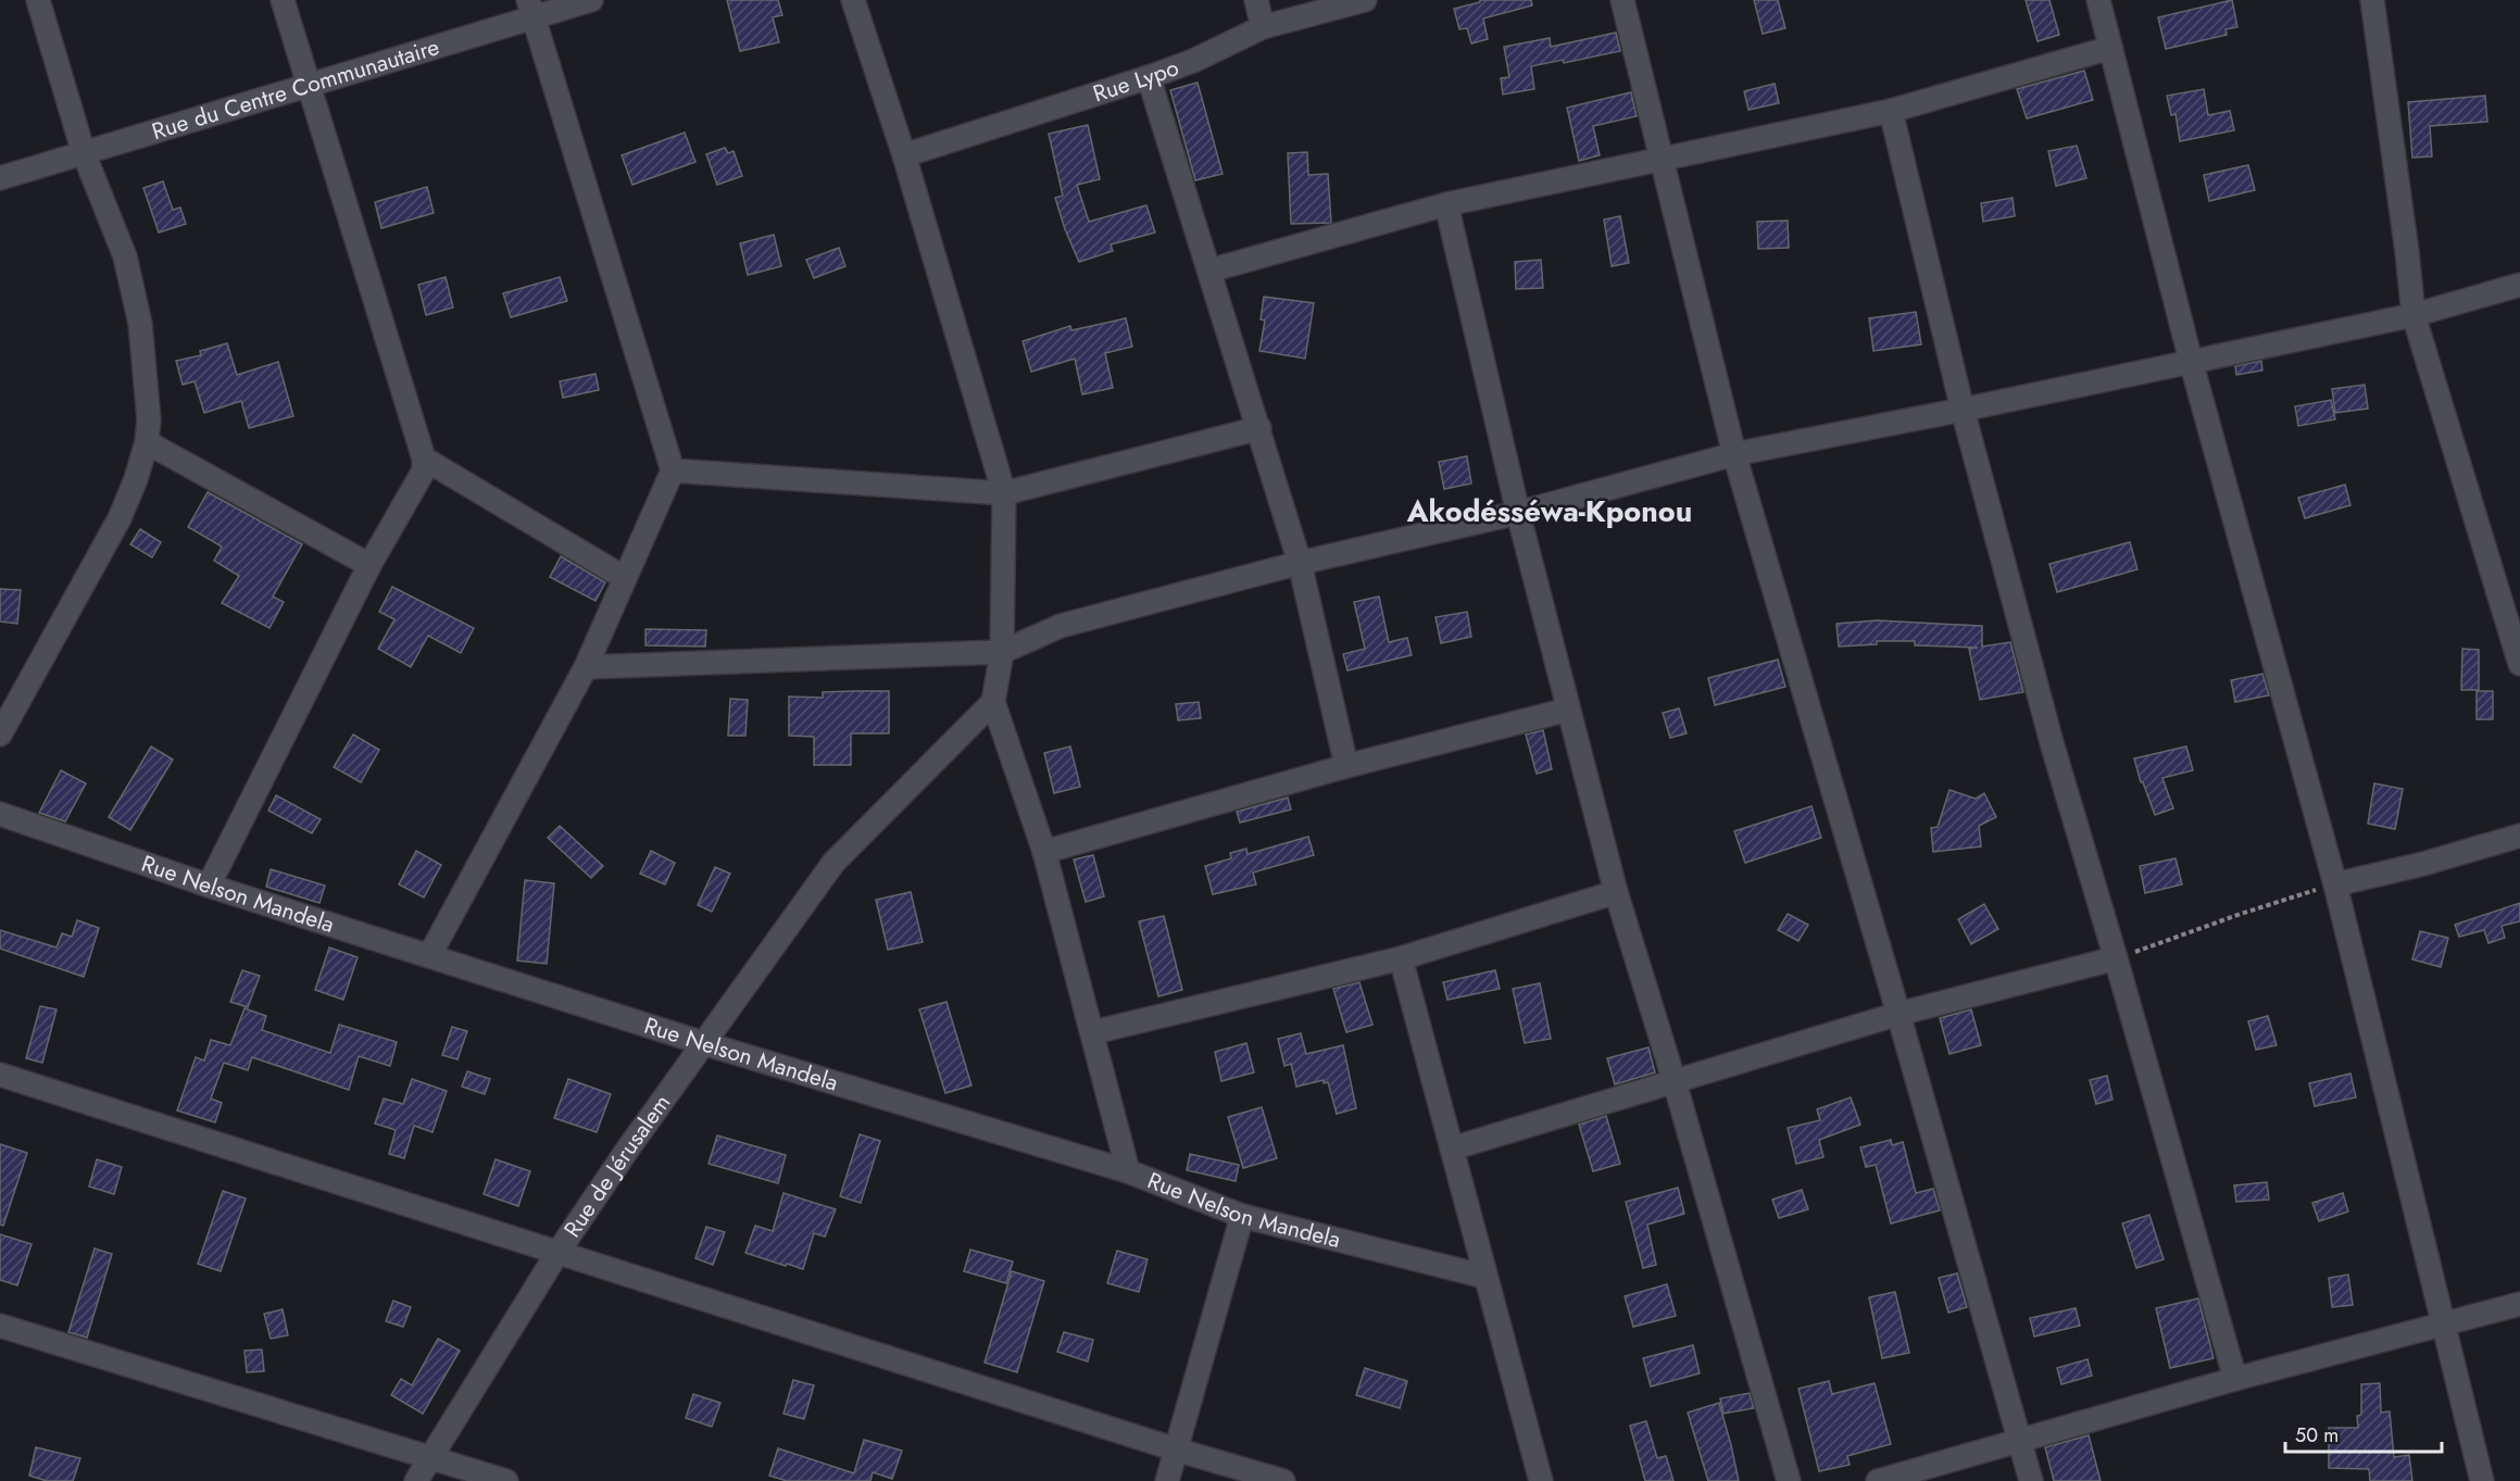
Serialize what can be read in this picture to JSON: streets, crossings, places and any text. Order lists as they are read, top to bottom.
{
  "streets": {
    "street": [
      "Rue Lypo",
      "Rue du Centre Communautaire",
      "Rue Nelson Mandela",
      "Rue de Jérusalem"
    ]
  },
  "crossings": [
    ["Rue Nelson Mandela", "Rue de Jérusalem"]
  ],
  "districts": ["Akodésséwa-Kponou"],
  "scale_bar": "50 m"
}
